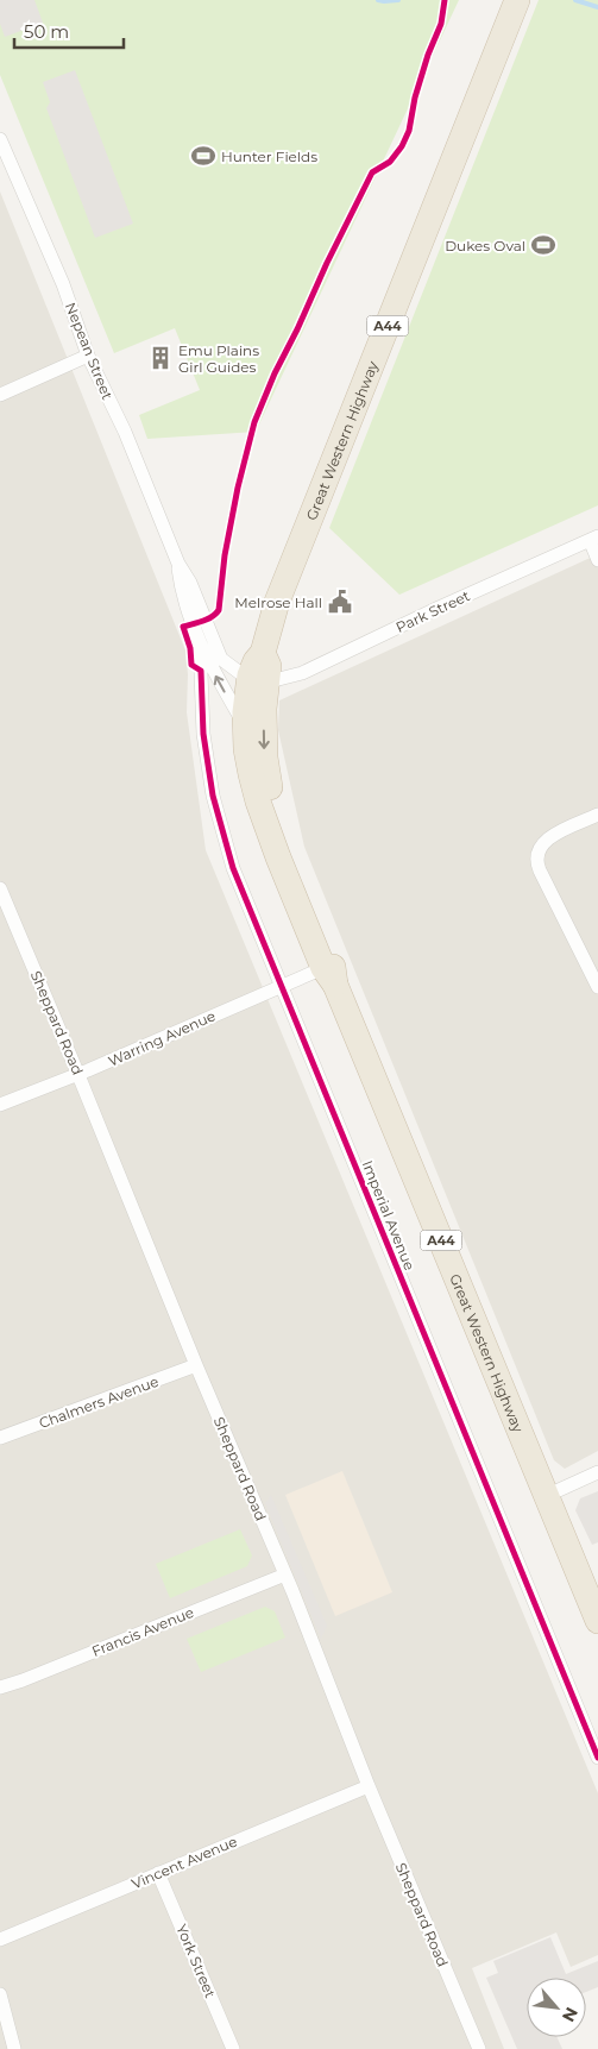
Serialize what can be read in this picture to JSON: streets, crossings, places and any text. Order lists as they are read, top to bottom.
{
  "streets": {
    "highway": ["A44", "Great Western Highway"],
    "street": [
      "Nepean Street",
      "Park Street",
      "Sheppard Road",
      "Warring Avenue",
      "Imperial Avenue",
      "Chalmers Avenue",
      "Francis Avenue",
      "Vincent Avenue",
      "York Street"
    ]
  },
  "crossings": [
    ["Nepean Street", "Great Western Highway"],
    ["Nepean Street", "Park Street"],
    ["Nepean Street", "Imperial Avenue"],
    ["Great Western Highway", "Park Street"],
    ["Great Western Highway", "Warring Avenue"],
    ["Sheppard Road", "Warring Avenue"],
    ["Sheppard Road", "Chalmers Avenue"],
    ["Sheppard Road", "Francis Avenue"],
    ["Sheppard Road", "Vincent Avenue"],
    ["Warring Avenue", "Imperial Avenue"],
    ["Vincent Avenue", "York Street"]
  ],
  "places": {
    "sports": ["Hunter Fields", "Dukes Oval"],
    "building": ["Emu Plains Girl Guides"],
    "public building": ["Melrose Hall"]
  },
  "scale_bar": "50 m",
  "north": "bottom right"
}
